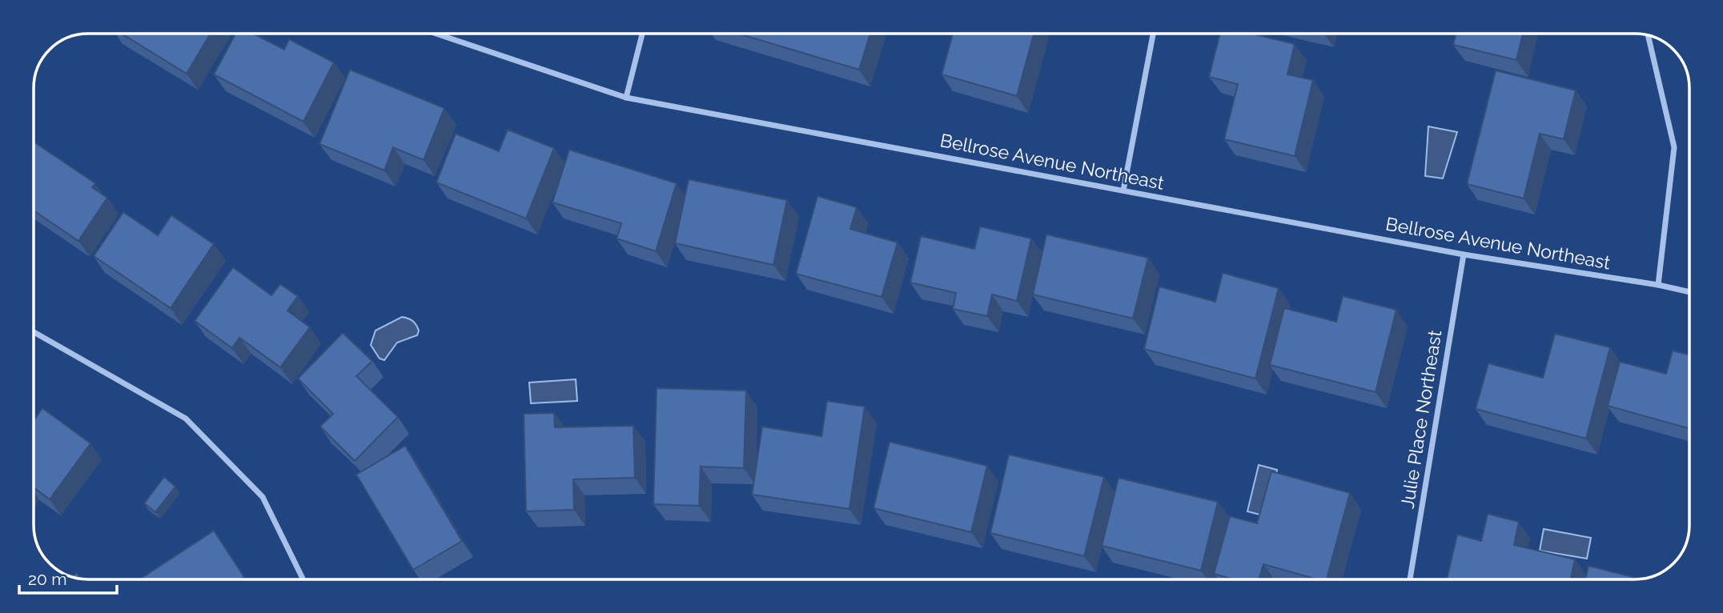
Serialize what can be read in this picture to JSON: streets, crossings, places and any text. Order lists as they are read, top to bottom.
{
  "streets": {
    "street": ["Bellrose Avenue Northeast", "Julie Place Northeast"]
  },
  "crossings": [
    ["Bellrose Avenue Northeast", "Julie Place Northeast"]
  ],
  "scale_bar": "20 m"
}
